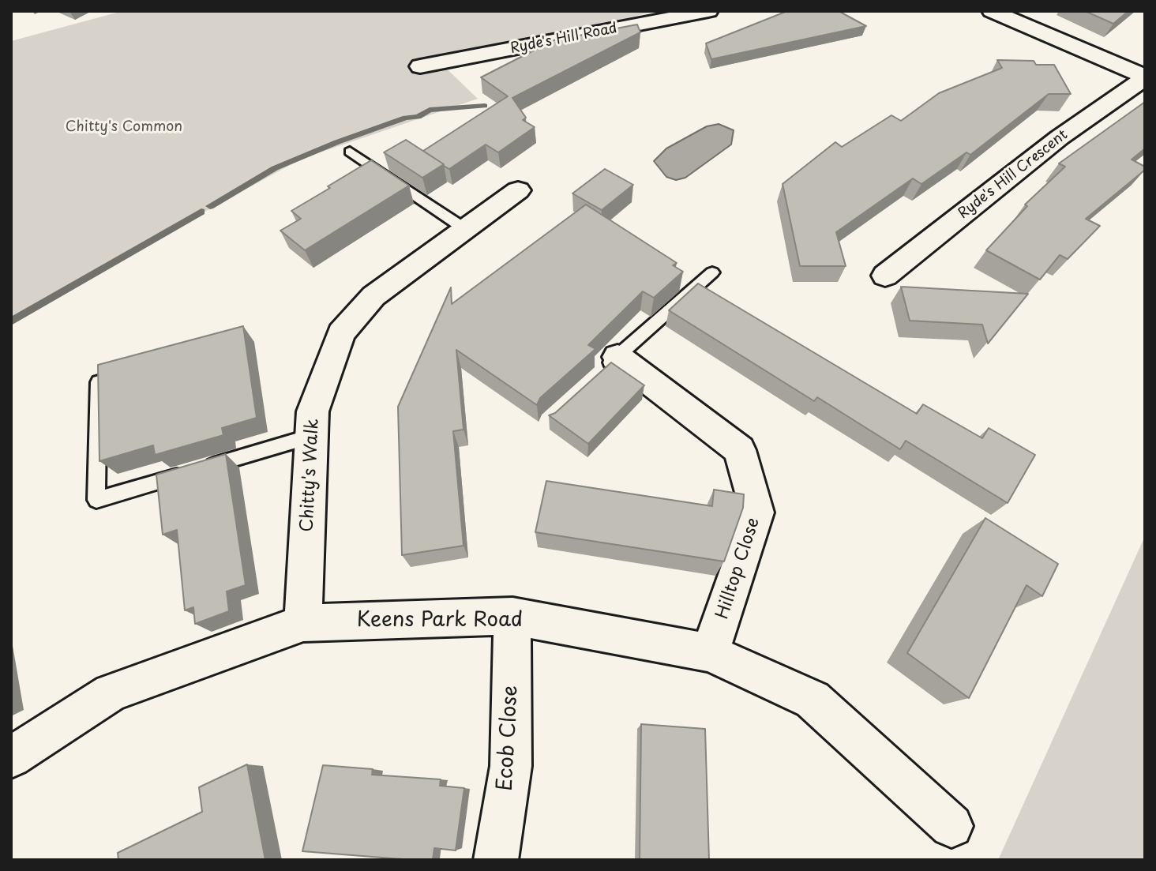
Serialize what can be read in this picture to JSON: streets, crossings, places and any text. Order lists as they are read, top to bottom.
{
  "streets": {
    "street": [
      "Ryde's Hill Road",
      "Ryde's Hill Crescent",
      "Chitty's Walk",
      "Hilltop Close",
      "Keens Park Road",
      "Ecob Close"
    ]
  },
  "crossings": [
    ["Chitty's Walk", "Keens Park Road"],
    ["Hilltop Close", "Keens Park Road"],
    ["Keens Park Road", "Ecob Close"]
  ],
  "parks": ["Chitty's Common"]
}
